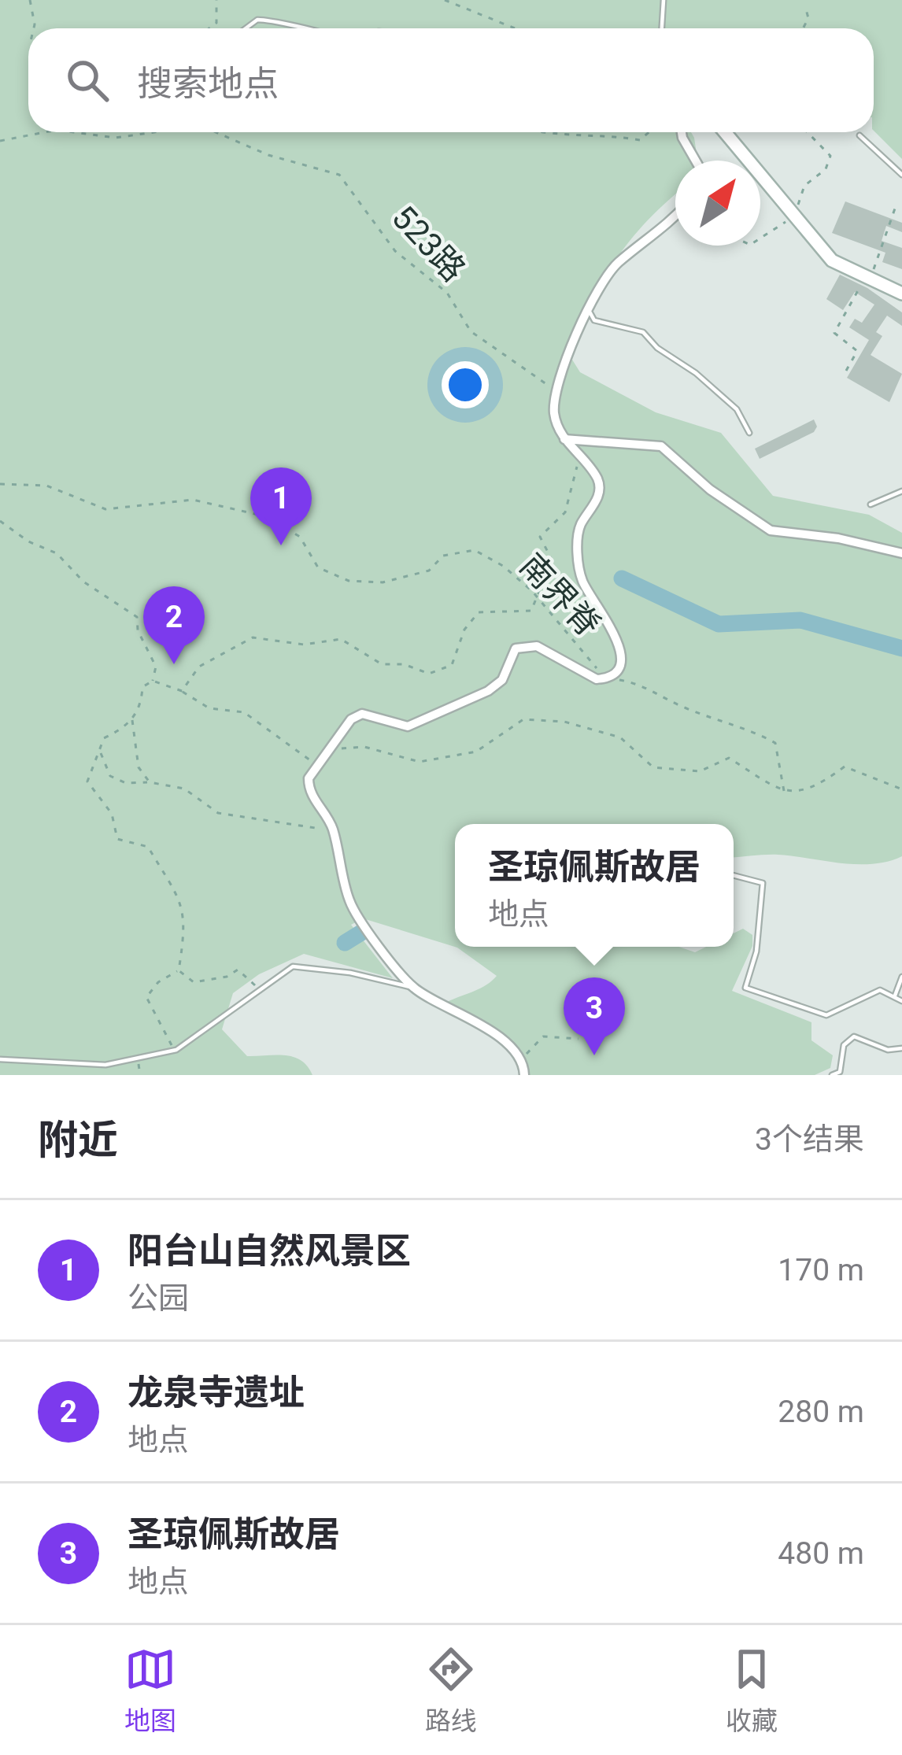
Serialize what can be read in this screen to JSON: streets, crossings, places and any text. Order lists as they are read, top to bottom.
{
  "streets": {
    "path": ["523路", "南界脊"]
  },
  "north": "top right",
  "page": {
    "search": "搜索地点",
    "pins": ["1", "2", "3"],
    "popup": ["圣琼佩斯故居", "地点"],
    "heading": ["附近", "3个结果"],
    "list": [
      {
        "mark": "1",
        "name": "阳台山自然风景区",
        "note": "公园",
        "value": "170 m"
      },
      {
        "mark": "2",
        "name": "龙泉寺遗址",
        "note": "地点",
        "value": "280 m"
      },
      {
        "mark": "3",
        "name": "圣琼佩斯故居",
        "note": "地点",
        "value": "480 m"
      }
    ],
    "nav": ["地图", "路线", "收藏"]
  }
}
